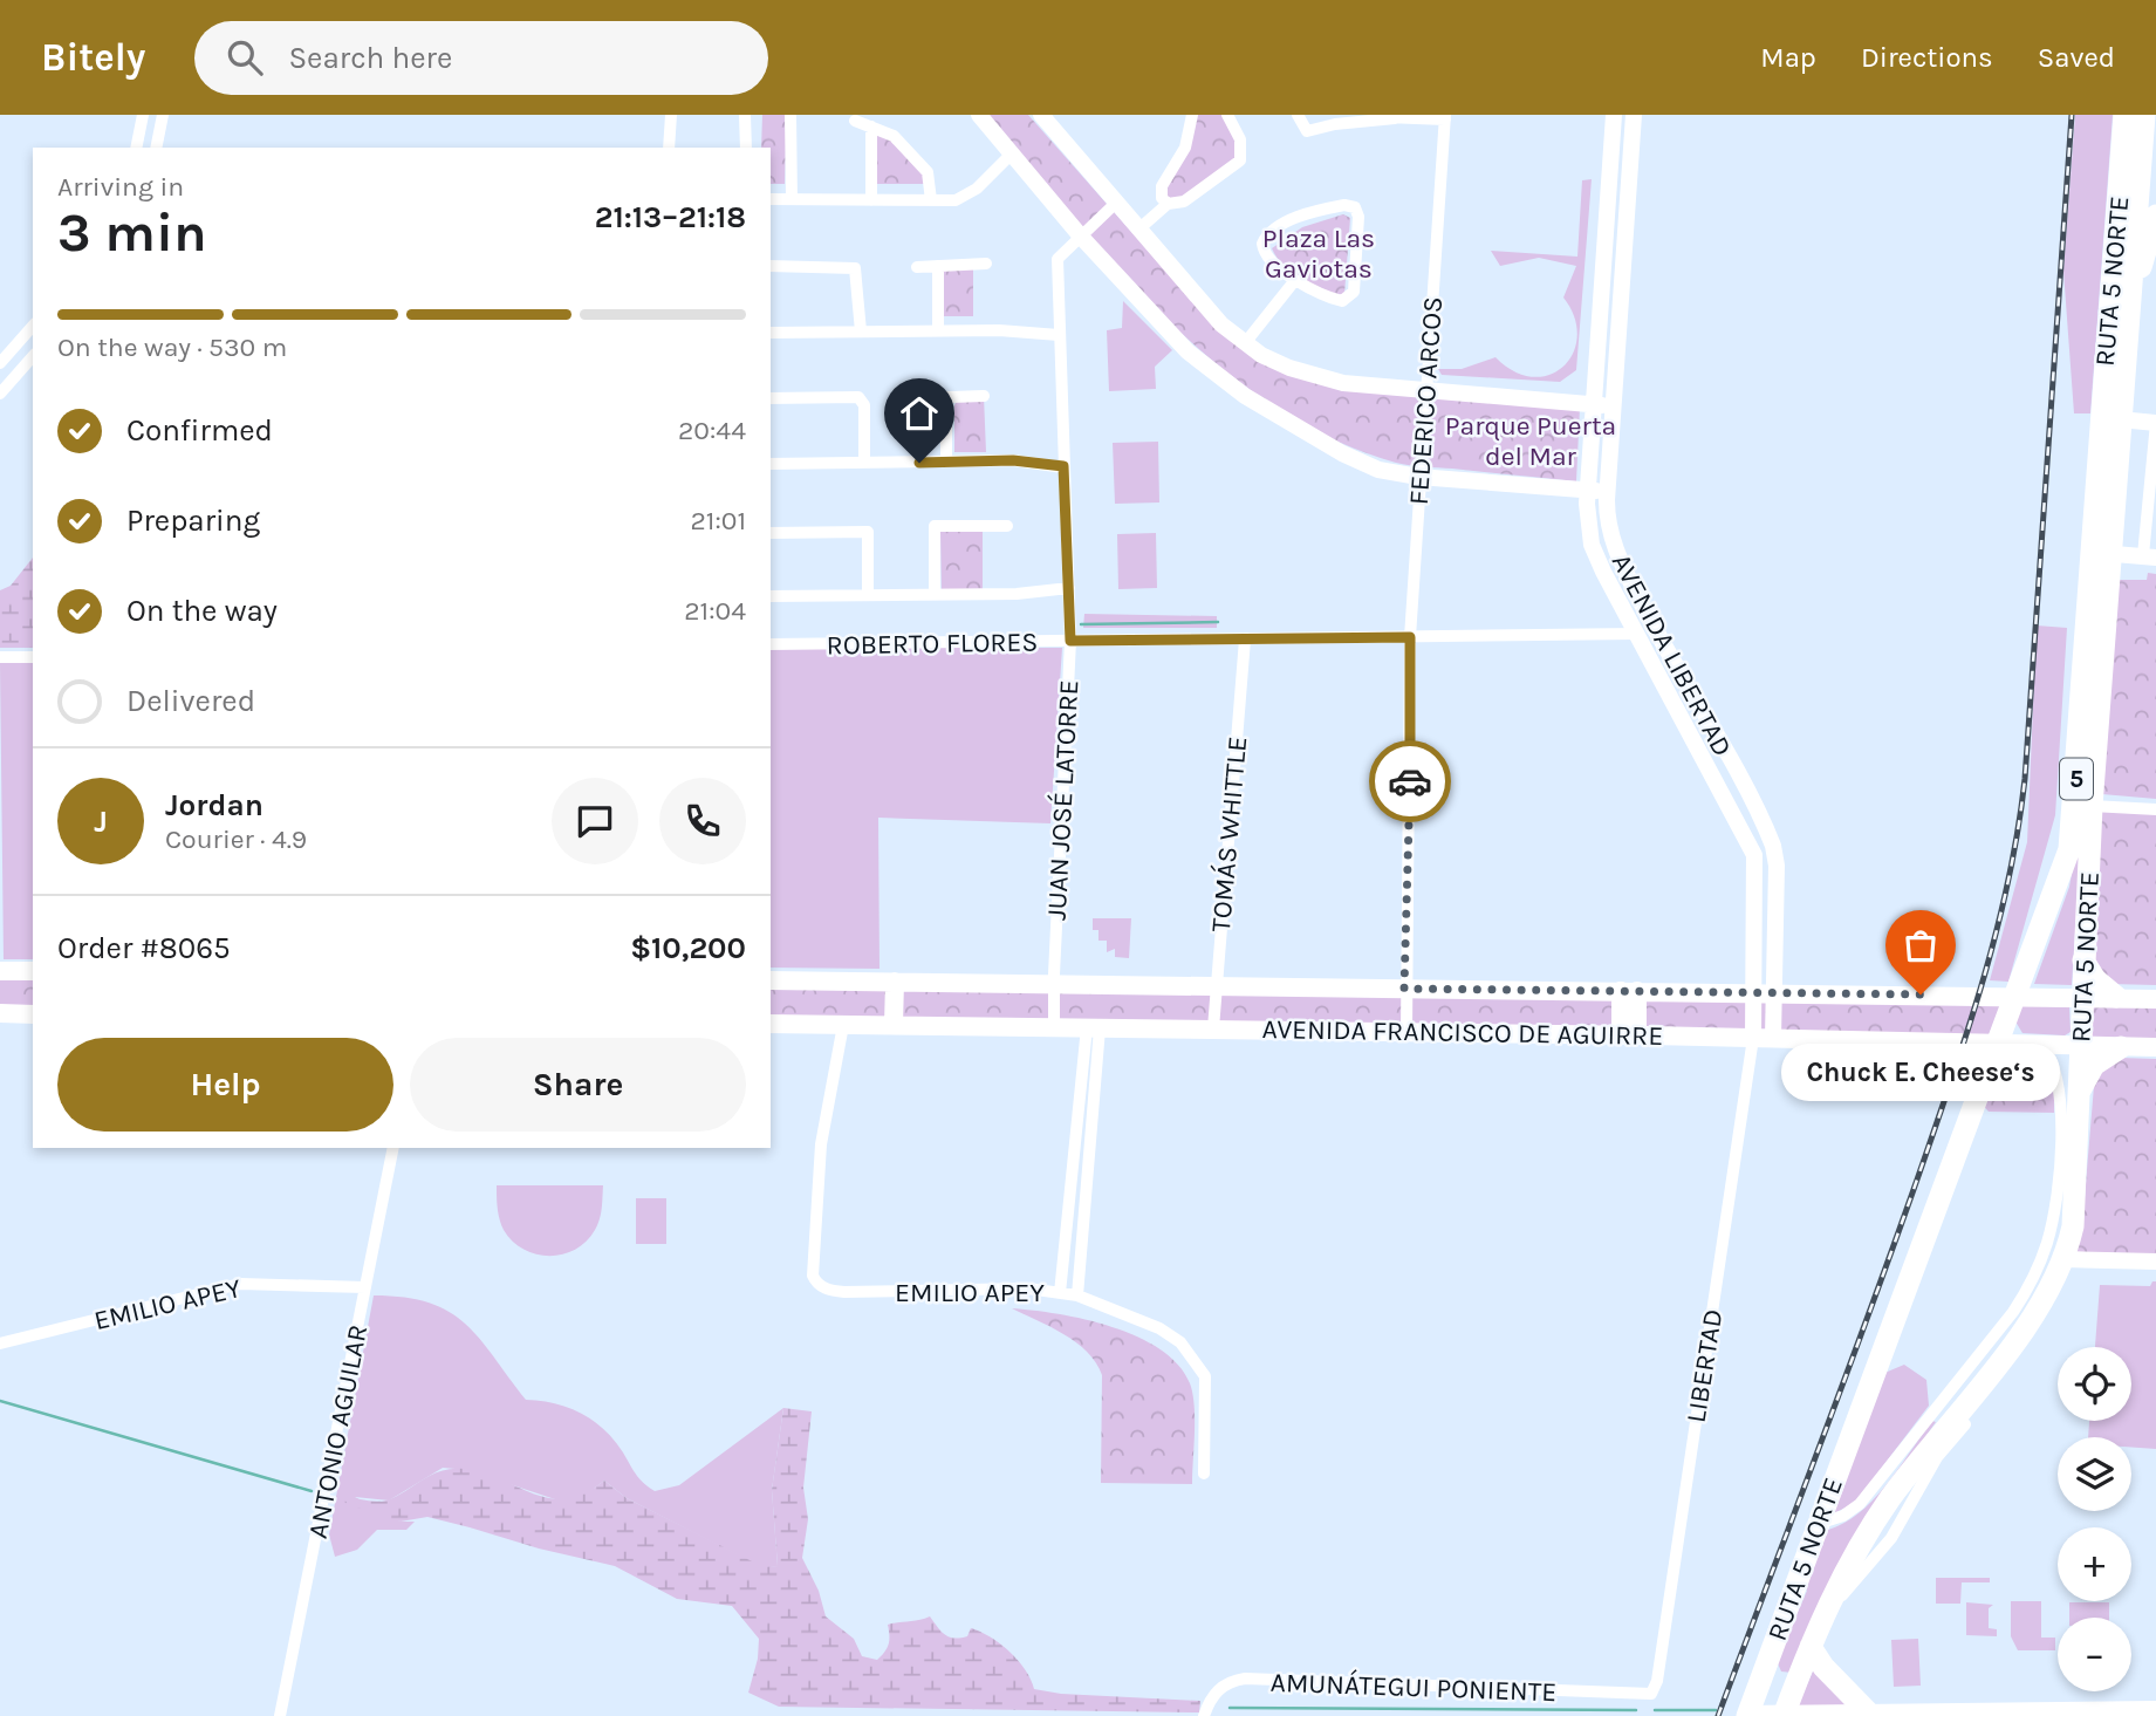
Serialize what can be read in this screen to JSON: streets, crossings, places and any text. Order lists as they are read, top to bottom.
{
  "streets": {
    "highway": ["RUTA 5 NORTE", "5"],
    "main road": ["AVENIDA FRANCISCO DE AGUIRRE"],
    "street": [
      "FEDERICO ARCOS",
      "ROBERTO FLORES",
      "AVENIDA LIBERTAD",
      "JUAN JOSÉ LATORRE",
      "TOMÁS WHITTLE",
      "EMILIO APEY",
      "LIBERTAD",
      "ANTONIO AGUILAR",
      "AMUNÁTEGUI PONIENTE"
    ]
  },
  "crossings": [
    ["RUTA 5 NORTE", "AVENIDA FRANCISCO DE AGUIRRE"],
    ["FEDERICO ARCOS", "ROBERTO FLORES"],
    ["FEDERICO ARCOS", "AVENIDA FRANCISCO DE AGUIRRE"],
    ["ROBERTO FLORES", "AVENIDA LIBERTAD"],
    ["ROBERTO FLORES", "JUAN JOSÉ LATORRE"],
    ["ROBERTO FLORES", "TOMÁS WHITTLE"],
    ["AVENIDA LIBERTAD", "AVENIDA FRANCISCO DE AGUIRRE"],
    ["AVENIDA LIBERTAD", "LIBERTAD"],
    ["JUAN JOSÉ LATORRE", "AVENIDA FRANCISCO DE AGUIRRE"],
    ["TOMÁS WHITTLE", "AVENIDA FRANCISCO DE AGUIRRE"],
    ["AVENIDA FRANCISCO DE AGUIRRE", "EMILIO APEY"],
    ["AVENIDA FRANCISCO DE AGUIRRE", "LIBERTAD"],
    ["EMILIO APEY", "ANTONIO AGUILAR"],
    ["LIBERTAD", "AMUNÁTEGUI PONIENTE"]
  ],
  "parks": ["Plaza Las Gaviotas", "Parque Puerta del Mar"],
  "places": ["Chuck E. Cheese‘s"],
  "page": {
    "header": "Bitely",
    "search": "Search here",
    "nav": ["Map", "Directions", "Saved"],
    "heading": ["3 min", "Arriving in", "21:13–21:18"],
    "panel": [
      "Jordan",
      "Courier · 4.9",
      "Order #8065",
      "$10,200"
    ],
    "bar": "On the way · 530 m",
    "list": [
      ["Confirmed", "20:44"],
      ["Preparing", "21:01"],
      ["On the way", "21:04"],
      "Delivered"
    ],
    "round": "J",
    "buttons": ["Help", "Share"],
    "bubble": "Chuck E. Cheese‘s",
    "map_buttons": ["+", "−"]
  }
}
